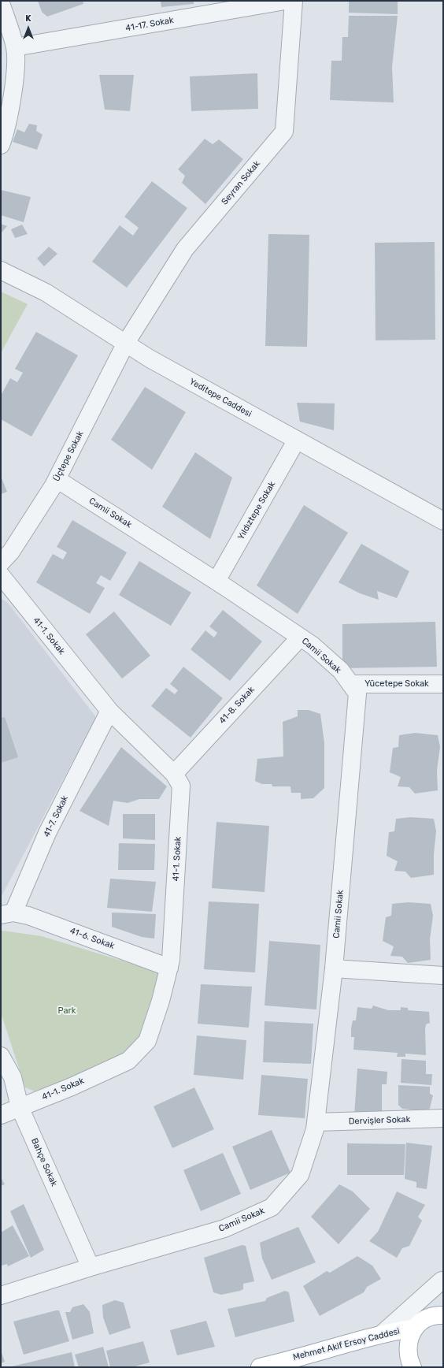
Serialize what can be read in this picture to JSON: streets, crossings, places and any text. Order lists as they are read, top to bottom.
{
  "streets": {
    "main road": ["Mehmet Akif Ersoy Caddesi"],
    "street": [
      "41-17. Sokak",
      "Seyran Sokak",
      "Yeditepe Caddesi",
      "Üçtepe Sokak",
      "Yıldıztepe Sokak",
      "Camii Sokak",
      "41-1. Sokak",
      "Yücetepe Sokak",
      "41-8. Sokak",
      "41-7. Sokak",
      "41-6. Sokak",
      "Dervişler Sokak",
      "Bahçe Sokak"
    ]
  },
  "crossings": [
    ["Seyran Sokak", "Yeditepe Caddesi"],
    ["Seyran Sokak", "Üçtepe Sokak"],
    ["Yeditepe Caddesi", "Üçtepe Sokak"],
    ["Yeditepe Caddesi", "Yıldıztepe Sokak"],
    ["Üçtepe Sokak", "Camii Sokak"],
    ["Yıldıztepe Sokak", "Camii Sokak"],
    ["Camii Sokak", "Yücetepe Sokak"],
    ["Camii Sokak", "41-8. Sokak"],
    ["Camii Sokak", "Dervişler Sokak"],
    ["Camii Sokak", "Bahçe Sokak"],
    ["41-1. Sokak", "41-8. Sokak"],
    ["41-1. Sokak", "41-7. Sokak"],
    ["41-1. Sokak", "41-6. Sokak"],
    ["41-1. Sokak", "Bahçe Sokak"],
    ["41-7. Sokak", "41-6. Sokak"]
  ],
  "parks": ["Park"],
  "north": "top"
}
